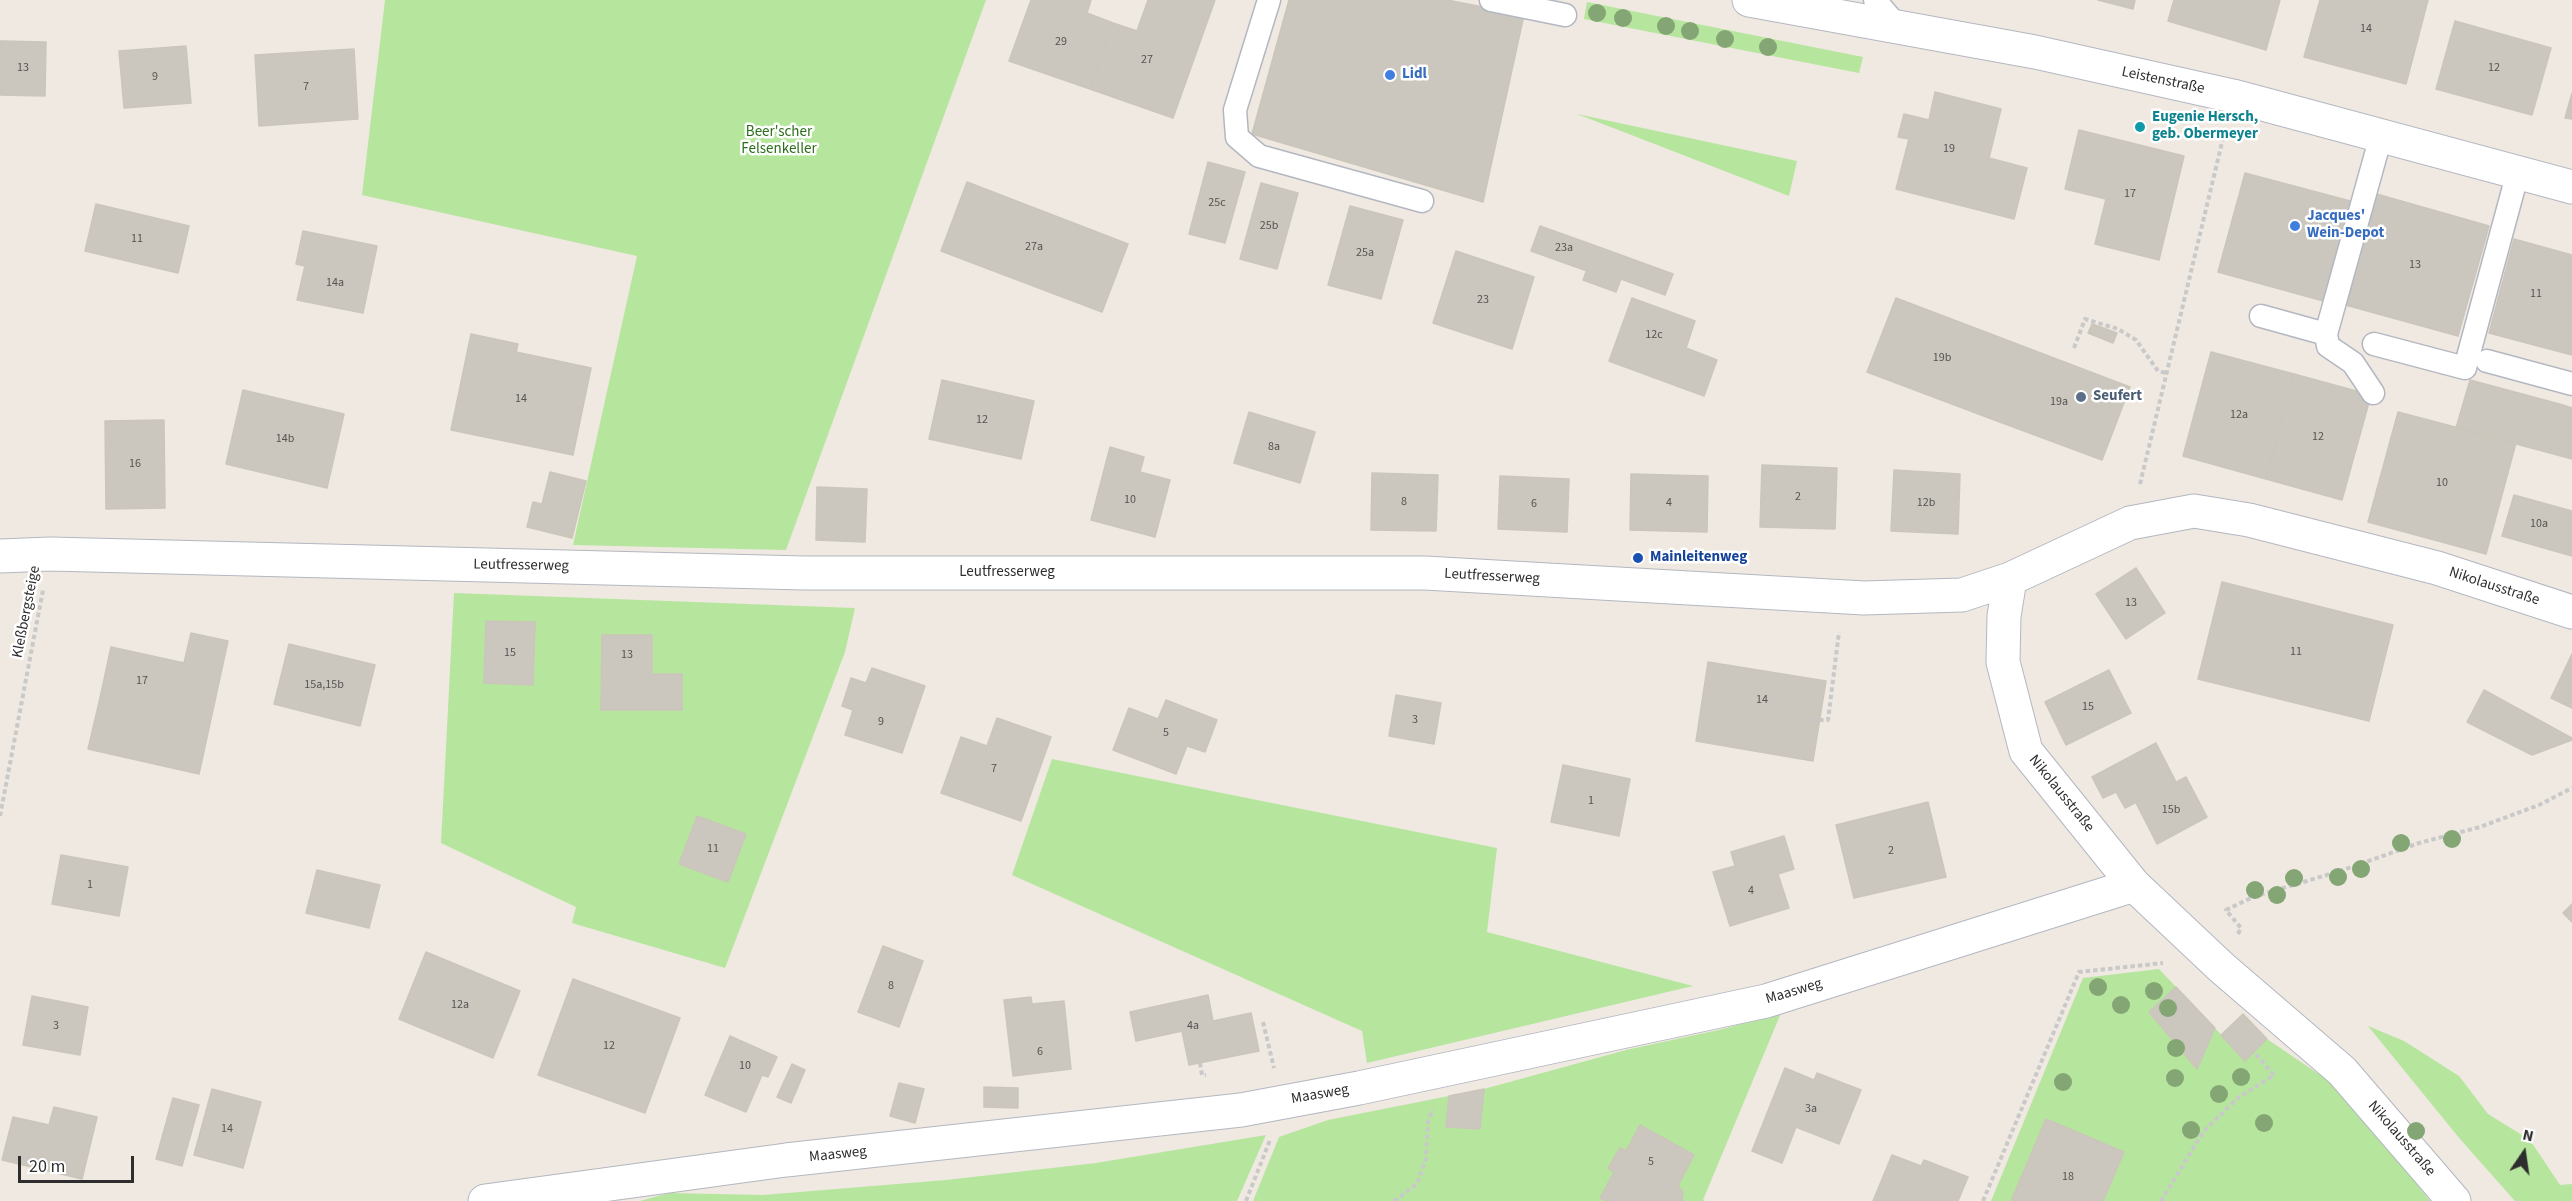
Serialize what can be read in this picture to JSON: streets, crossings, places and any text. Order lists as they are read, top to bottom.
{
  "streets": {
    "street": [
      "Leistenstraße",
      "Leutfresserweg",
      "Nikolausstraße",
      "Maasweg"
    ],
    "path": ["Kleßbergsteige"]
  },
  "crossings": [
    ["Leutfresserweg", "Nikolausstraße"],
    ["Leutfresserweg", "Kleßbergsteige"],
    ["Nikolausstraße", "Maasweg"]
  ],
  "parks": ["Beer'scher Felsenkeller"],
  "places": [
    "Lidl",
    "Eugenie Hersch, geb. Obermeyer",
    "Jacques' Wein-Depot",
    "Seufert",
    "Mainleitenweg"
  ],
  "house_numbers": [
    "14",
    "29",
    "27",
    "13",
    "12",
    "9",
    "7",
    "19",
    "17",
    "25c",
    "25b",
    "11",
    "27a",
    "23a",
    "25a",
    "13",
    "14a",
    "11",
    "23",
    "12c",
    "19b",
    "14",
    "19a",
    "12a",
    "12",
    "12",
    "14b",
    "8a",
    "16",
    "10",
    "2",
    "10",
    "8",
    "4",
    "12b",
    "6",
    "10a",
    "13",
    "11",
    "15",
    "13",
    "17",
    "15a,15b",
    "14",
    "15",
    "3",
    "9",
    "5",
    "7",
    "1",
    "15b",
    "11",
    "2",
    "1",
    "4",
    "8",
    "12a",
    "3",
    "4a",
    "12",
    "6",
    "10",
    "3a",
    "14",
    "5",
    "18"
  ],
  "scale_bar": "20 m",
  "north": "top"
}
